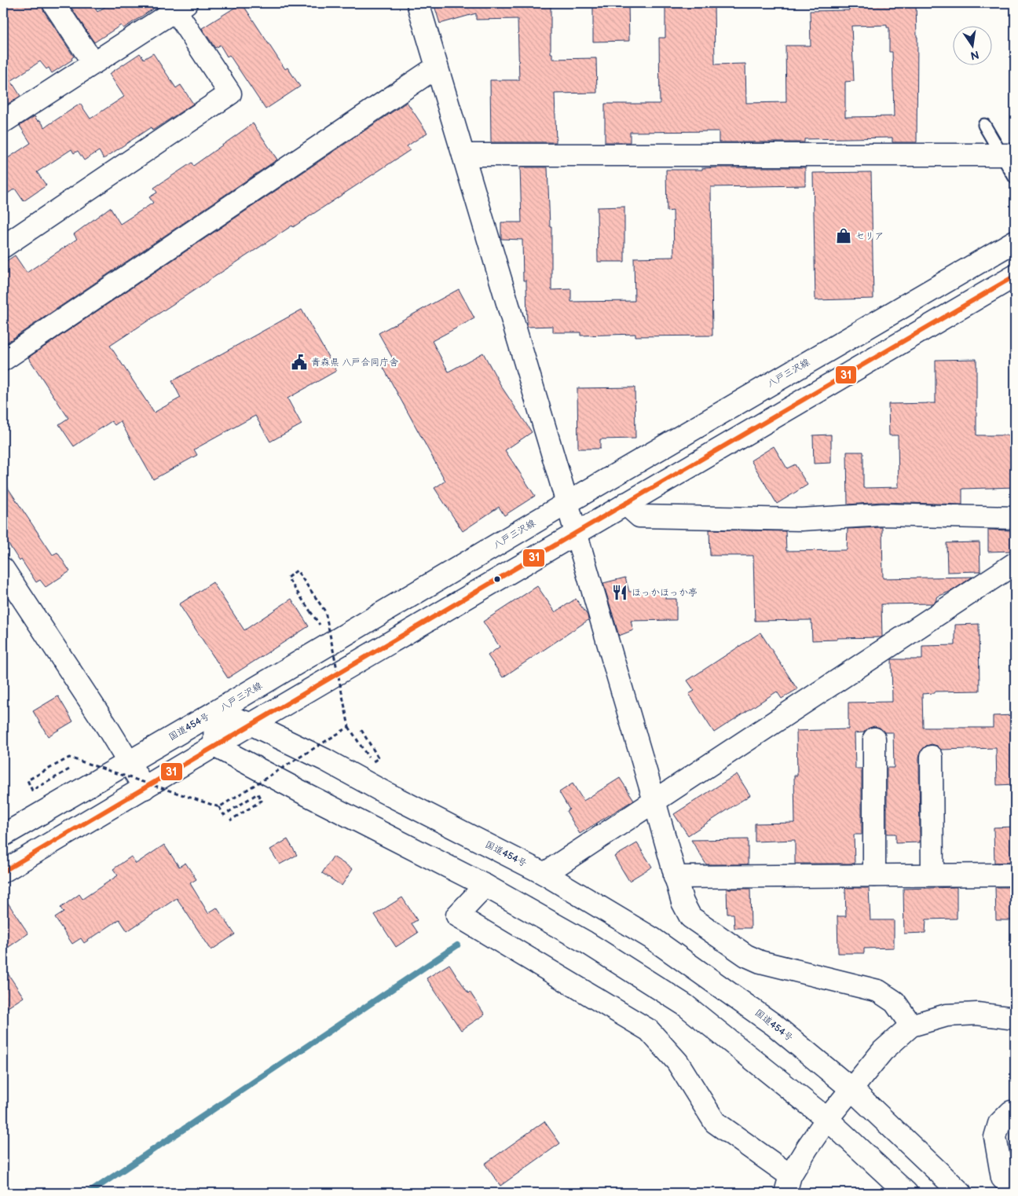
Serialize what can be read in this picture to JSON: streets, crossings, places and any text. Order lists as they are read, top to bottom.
{
  "streets": {
    "main road": ["八戸三沢線", "国道454号"]
  },
  "crossings": [
    ["八戸三沢線", "国道454号"]
  ],
  "places": {
    "shop": ["セリア"],
    "public building": ["青森県 八戸合同庁舎"],
    "restaurant": ["ほっかほっか亭"]
  },
  "lines": ["transit line 31"],
  "north": "bottom"
}
